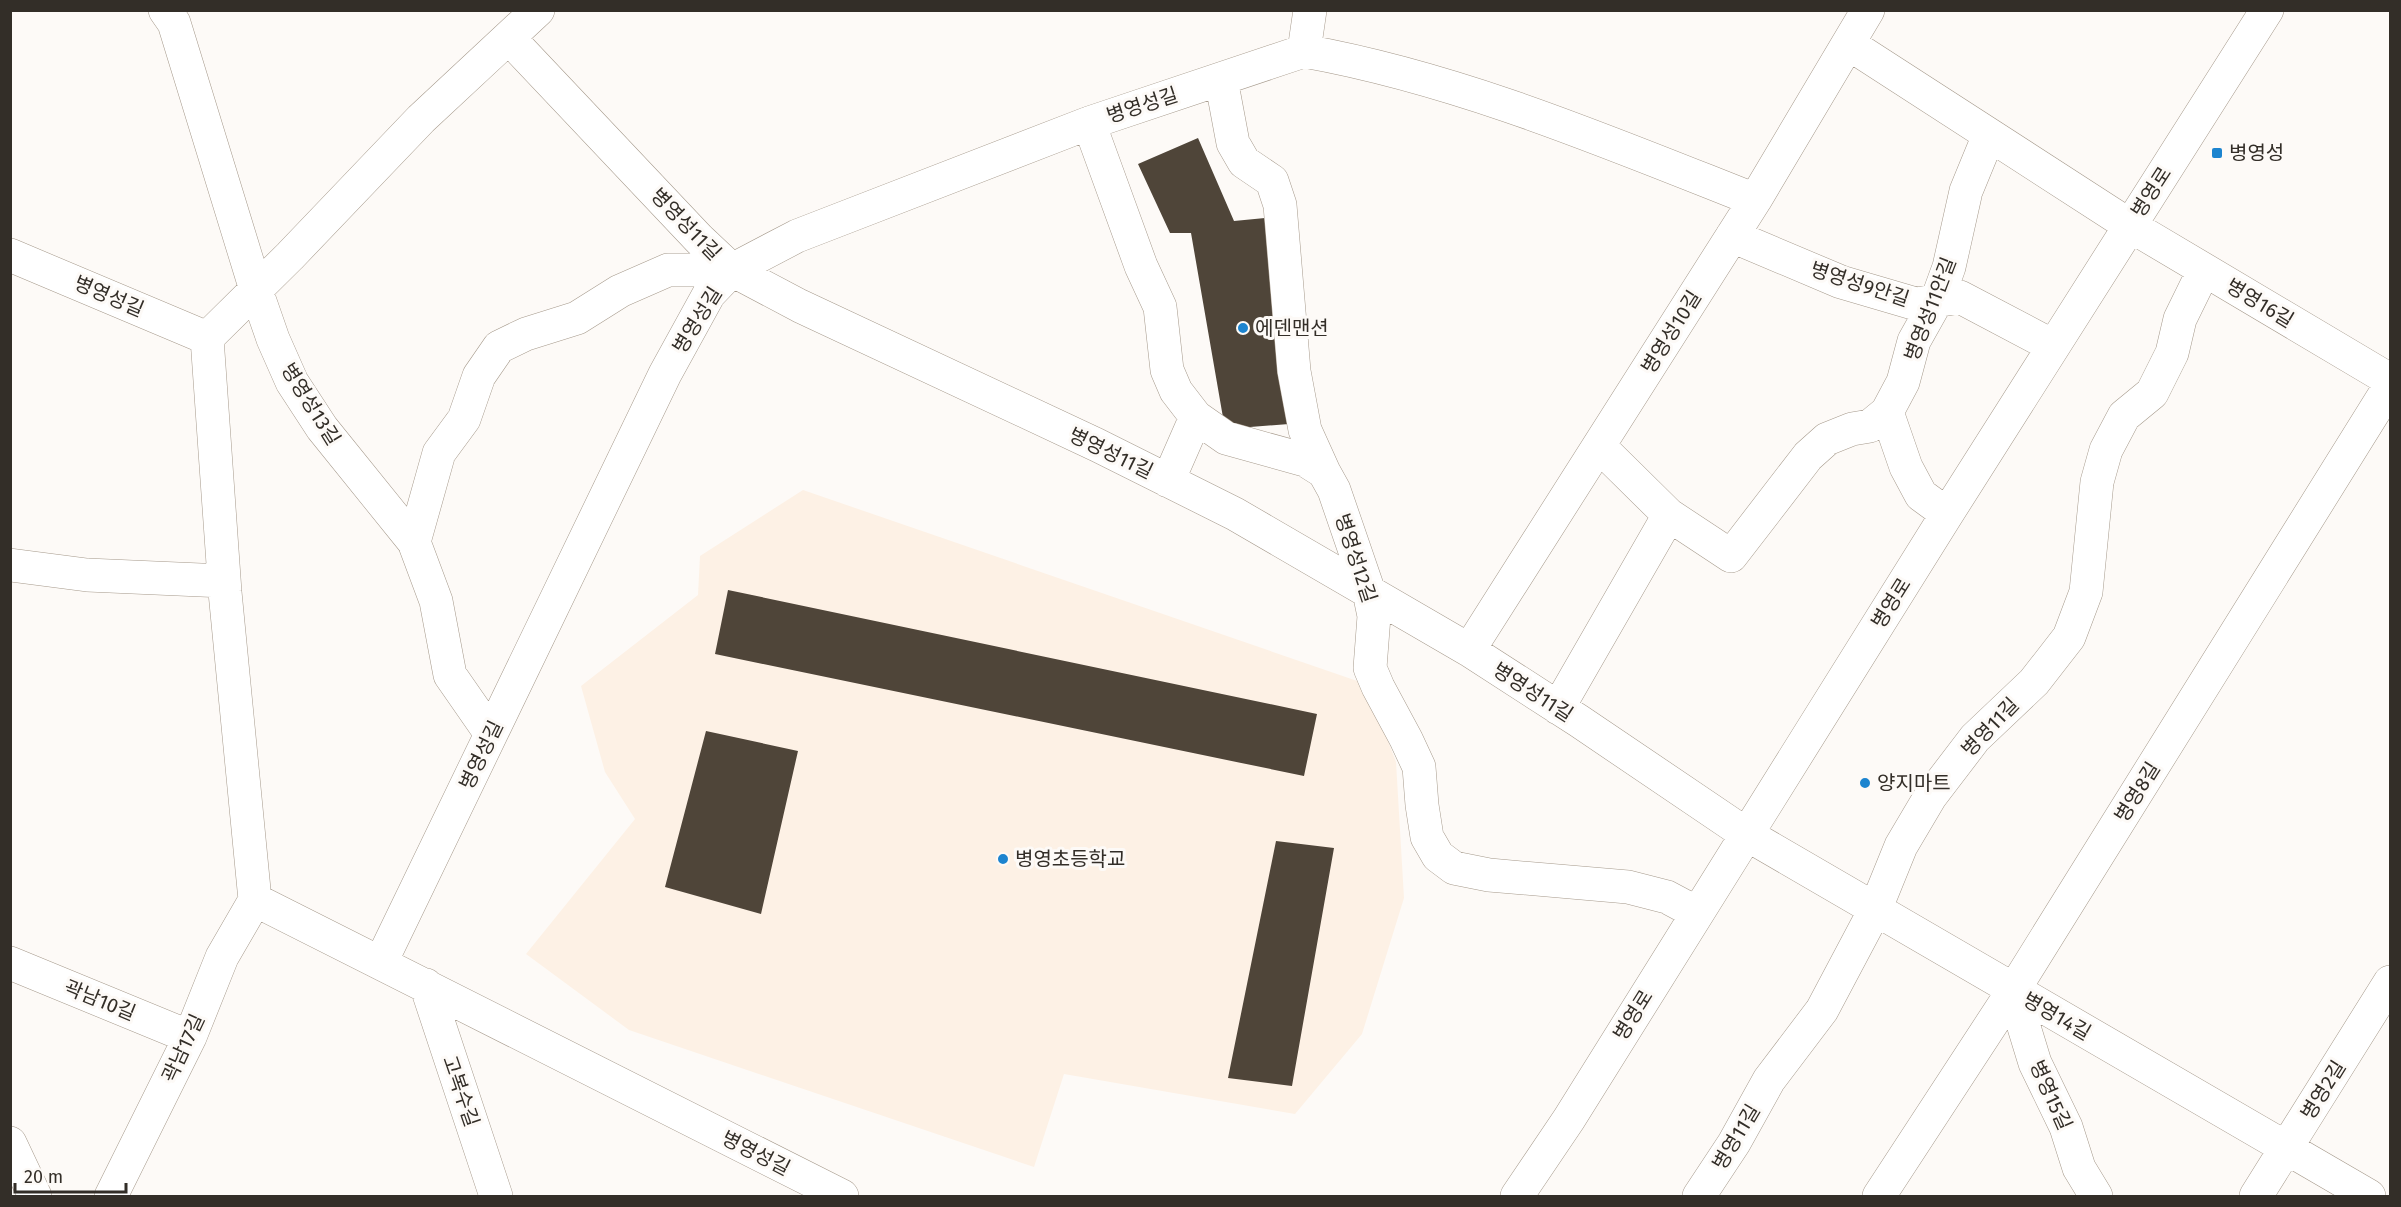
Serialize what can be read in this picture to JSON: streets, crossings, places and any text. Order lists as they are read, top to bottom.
{
  "streets": {
    "street": [
      "병영성길",
      "병영로",
      "병영성11길",
      "병영성9안길",
      "병영16길",
      "병영성11안길",
      "병영성10길",
      "병영성13길",
      "병영성12길",
      "병영11길",
      "병영8길",
      "곽남10길",
      "병영14길",
      "곽남17길",
      "병영2길",
      "고복수길",
      "병영15길"
    ]
  },
  "crossings": [
    ["병영성길", "병영성11길"],
    ["병영성길", "병영성13길"],
    ["병영성길", "병영성12길"],
    ["병영성길", "곽남17길"],
    ["병영성길", "고복수길"],
    ["병영로", "병영성11길"],
    ["병영로", "병영성9안길"],
    ["병영로", "병영16길"],
    ["병영로", "병영성12길"],
    ["병영로", "병영14길"],
    ["병영성11길", "병영성10길"],
    ["병영성11길", "병영성12길"],
    ["병영성11길", "병영14길"],
    ["병영성9안길", "병영성11안길"],
    ["병영성9안길", "병영성10길"],
    ["병영16길", "병영성11안길"],
    ["병영16길", "병영성10길"],
    ["병영16길", "병영11길"],
    ["병영11길", "병영14길"],
    ["병영8길", "병영14길"],
    ["병영8길", "병영15길"],
    ["곽남10길", "곽남17길"],
    ["병영14길", "병영2길"],
    ["병영14길", "병영15길"]
  ],
  "places": {
    "transit": ["병영성"],
    "other": ["에덴맨션", "양지마트", "병영초등학교"]
  },
  "scale_bar": "20 m"
}
